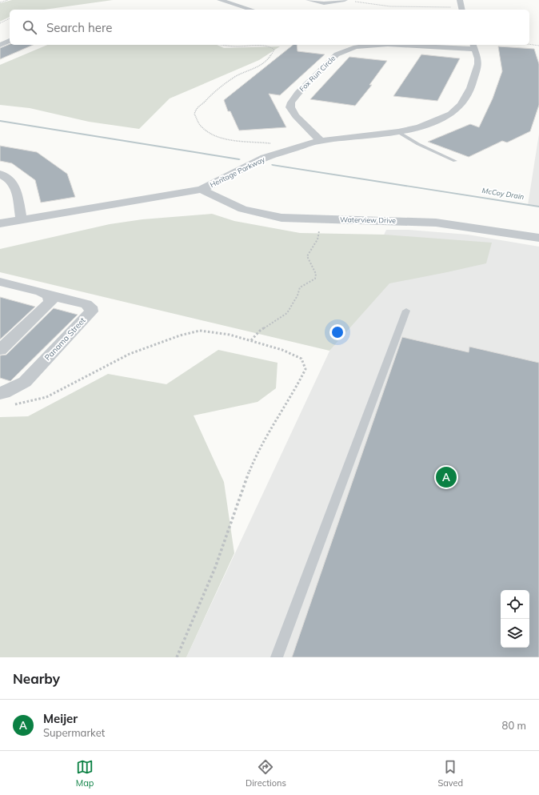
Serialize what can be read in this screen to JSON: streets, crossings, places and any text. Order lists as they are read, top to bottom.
{
  "streets": {
    "street": [
      "Fox Run Circle",
      "Heritage Parkway",
      "Waterview Drive",
      "Panama Street"
    ]
  },
  "crossings": [
    ["Fox Run Circle", "Heritage Parkway"],
    ["Heritage Parkway", "Waterview Drive"]
  ],
  "water": ["McCoy Drain"],
  "page": {
    "search": "Search here",
    "pins": "A",
    "heading": "Nearby",
    "list": [
      {
        "mark": "A",
        "name": "Meijer",
        "note": "Supermarket",
        "value": "80 m"
      }
    ],
    "nav": ["Map", "Directions", "Saved"]
  }
}
